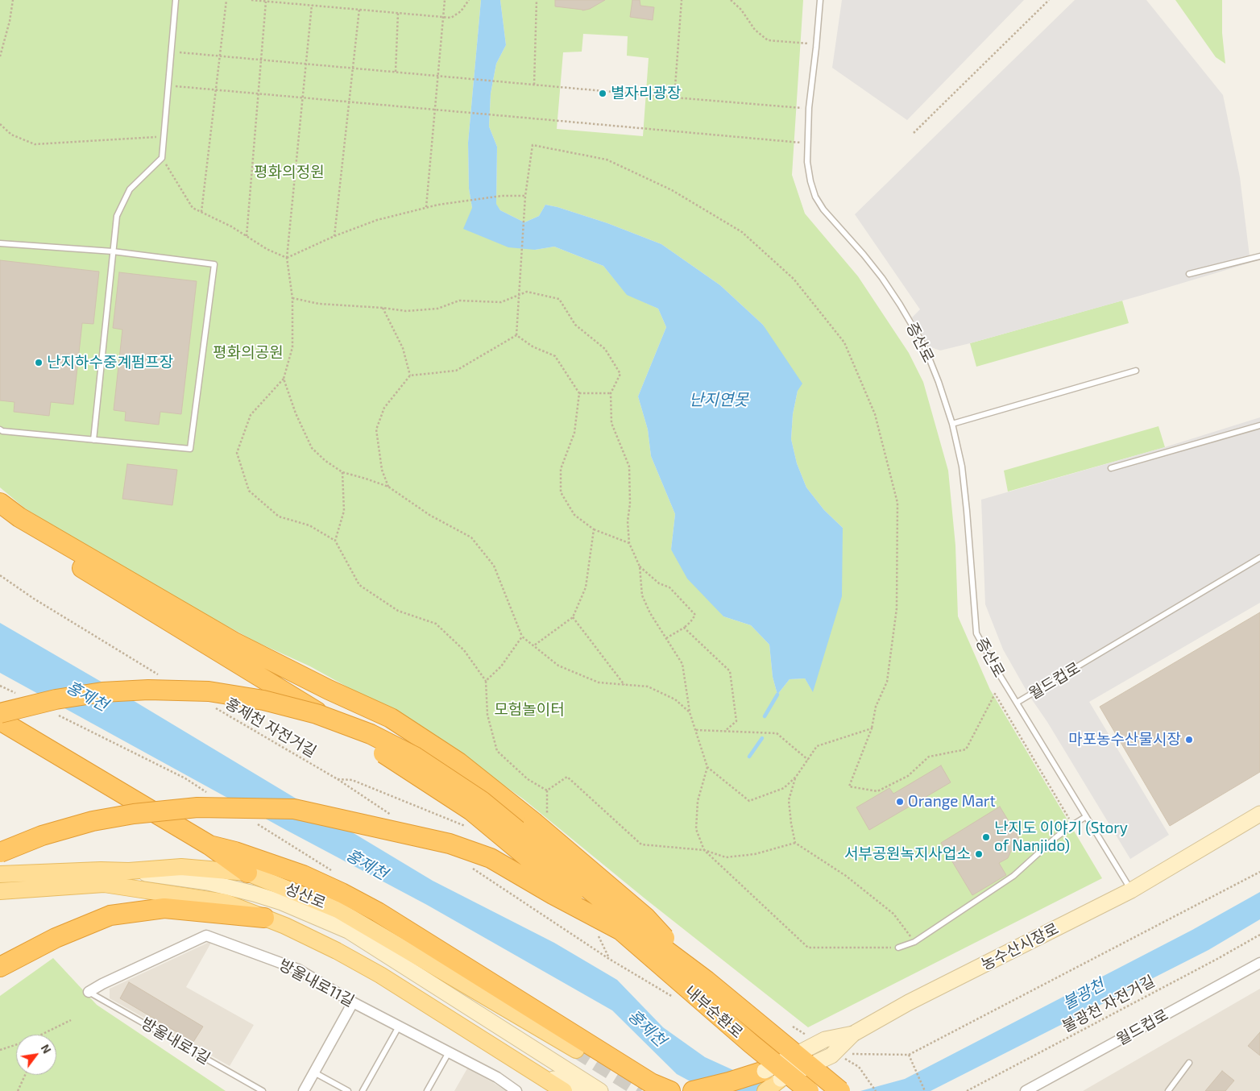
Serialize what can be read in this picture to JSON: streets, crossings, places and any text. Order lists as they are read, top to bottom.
{
  "streets": {
    "highway": ["내부순환로"],
    "main road": ["성산로", "농수산시장로"],
    "street": ["월드컵로", "방울내로11길"],
    "lane": ["증산로", "방울내로1길"],
    "path": ["홍제천 자전거길", "불광천 자전거길"]
  },
  "crossings": [
    ["증산로", "월드컵로"],
    ["월드컵로", "농수산시장로"],
    ["방울내로11길", "방울내로1길"]
  ],
  "water": ["난지연못", "홍제천", "불광천"],
  "parks": ["평화의정원", "평화의공원", "모험놀이터"],
  "places": [
    "별자리광장",
    "난지하수중계펌프장",
    "마포농수산물시장",
    "Orange Mart",
    "난지도 이야기 (Story of Nanjido)",
    "서부공원녹지사업소"
  ],
  "north": "top right"
}
